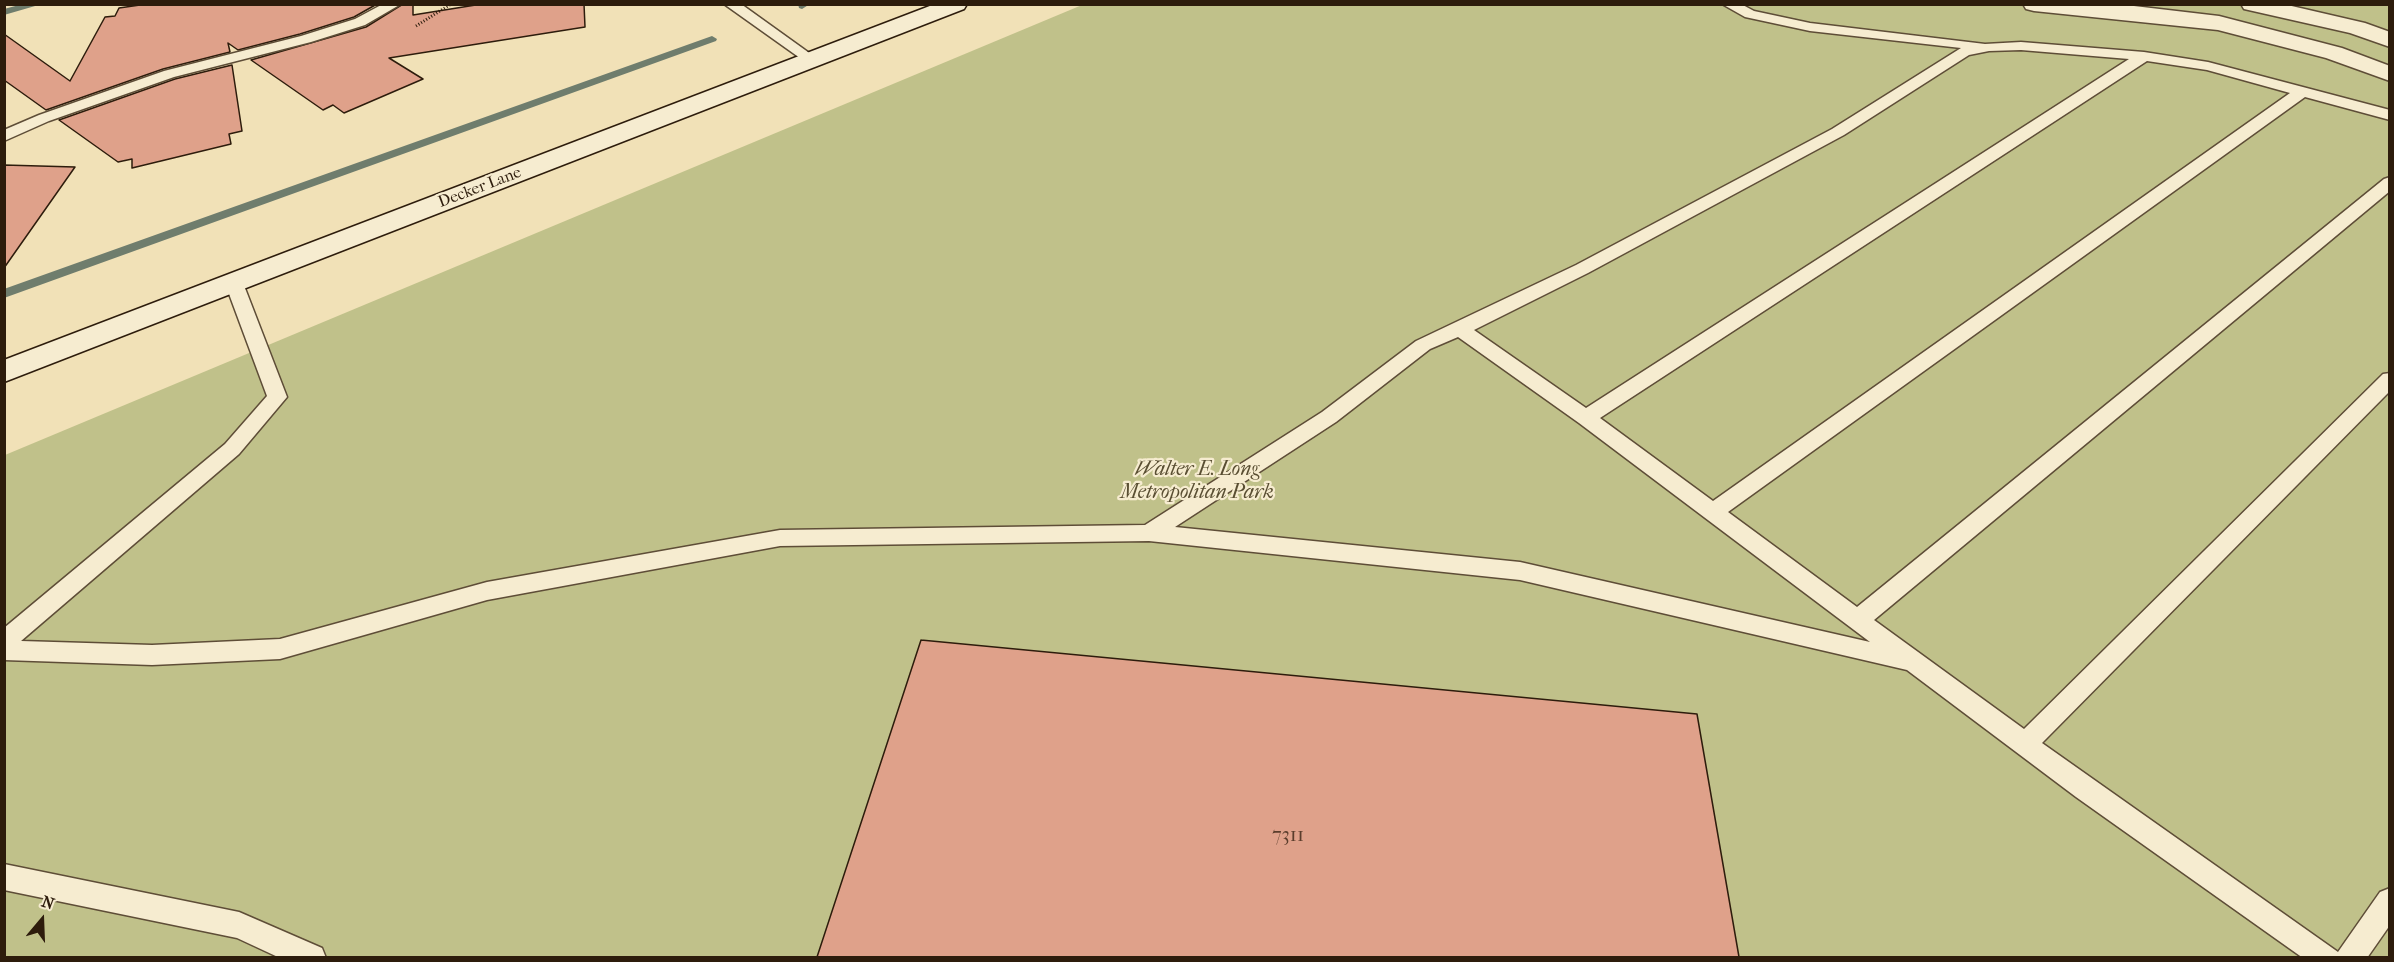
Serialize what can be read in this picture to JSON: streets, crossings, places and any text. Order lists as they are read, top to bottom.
{
  "streets": {
    "main road": ["Decker Lane"]
  },
  "parks": ["Walter E. Long Metropolitan Park"],
  "house_numbers": ["7311"],
  "north": "top"
}
